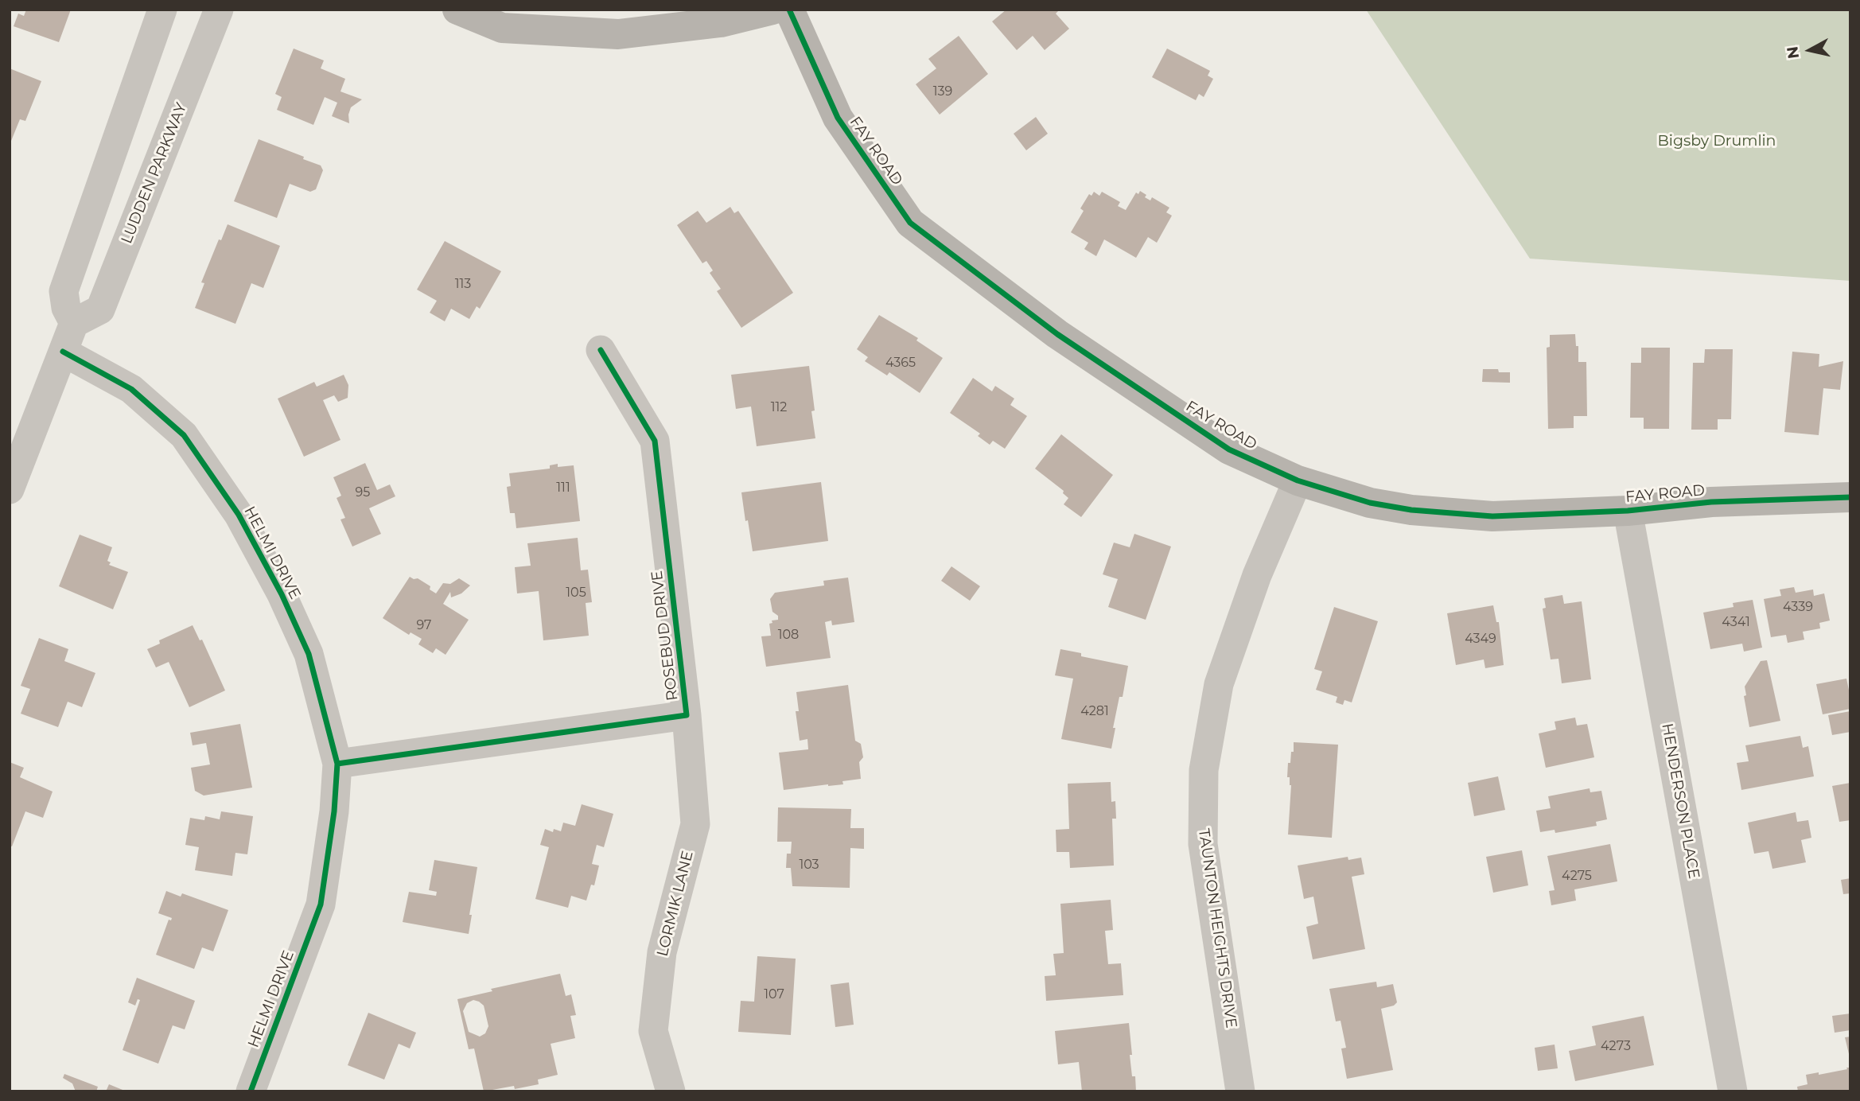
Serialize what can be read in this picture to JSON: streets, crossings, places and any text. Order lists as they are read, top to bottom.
{
  "streets": {
    "street": [
      "FAY ROAD",
      "LUDDEN PARKWAY",
      "HELMI DRIVE",
      "ROSEBUD DRIVE",
      "HENDERSON PLACE",
      "LORMIK LANE",
      "TAUNTON HEIGHTS DRIVE"
    ]
  },
  "crossings": [
    ["FAY ROAD", "HENDERSON PLACE"],
    ["FAY ROAD", "TAUNTON HEIGHTS DRIVE"],
    ["HELMI DRIVE", "ROSEBUD DRIVE"],
    ["ROSEBUD DRIVE", "LORMIK LANE"]
  ],
  "parks": ["Bigsby Drumlin"],
  "house_numbers": [
    "139",
    "113",
    "4365",
    "112",
    "111",
    "95",
    "105",
    "4339",
    "4341",
    "97",
    "108",
    "4349",
    "4281",
    "103",
    "4275",
    "107",
    "4273"
  ],
  "north": "left"
}
